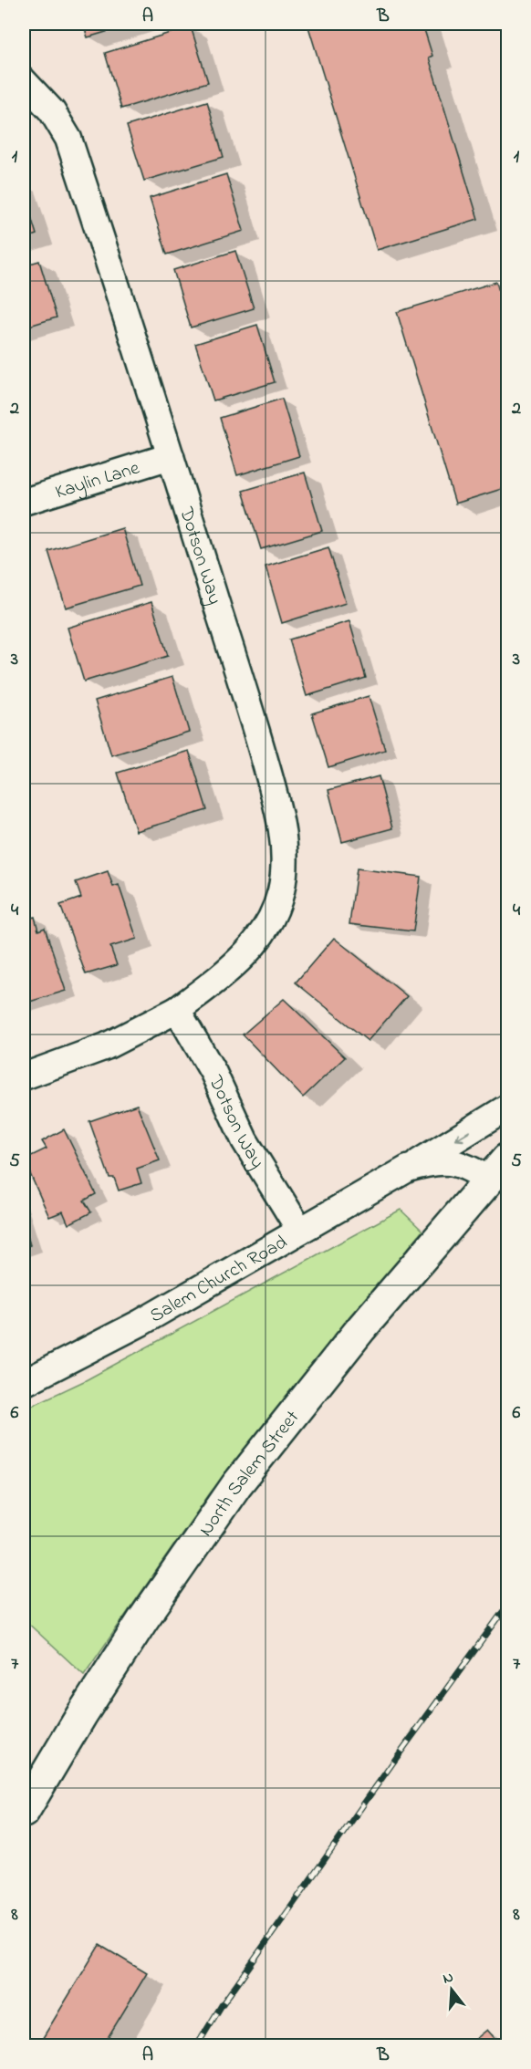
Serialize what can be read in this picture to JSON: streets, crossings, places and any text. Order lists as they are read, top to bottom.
{
  "streets": {
    "main road": ["North Salem Street"],
    "street": ["Kaylin Lane", "Dotson Way", "Salem Church Road"]
  },
  "crossings": [
    ["Kaylin Lane", "Dotson Way"],
    ["Dotson Way", "Salem Church Road"],
    ["Salem Church Road", "North Salem Street"]
  ],
  "north": "top",
  "grid": {
    "columns": ["A", "B"],
    "rows": [
      "1",
      "2",
      "3",
      "4",
      "5",
      "6",
      "7",
      "8"
    ]
  }
}
